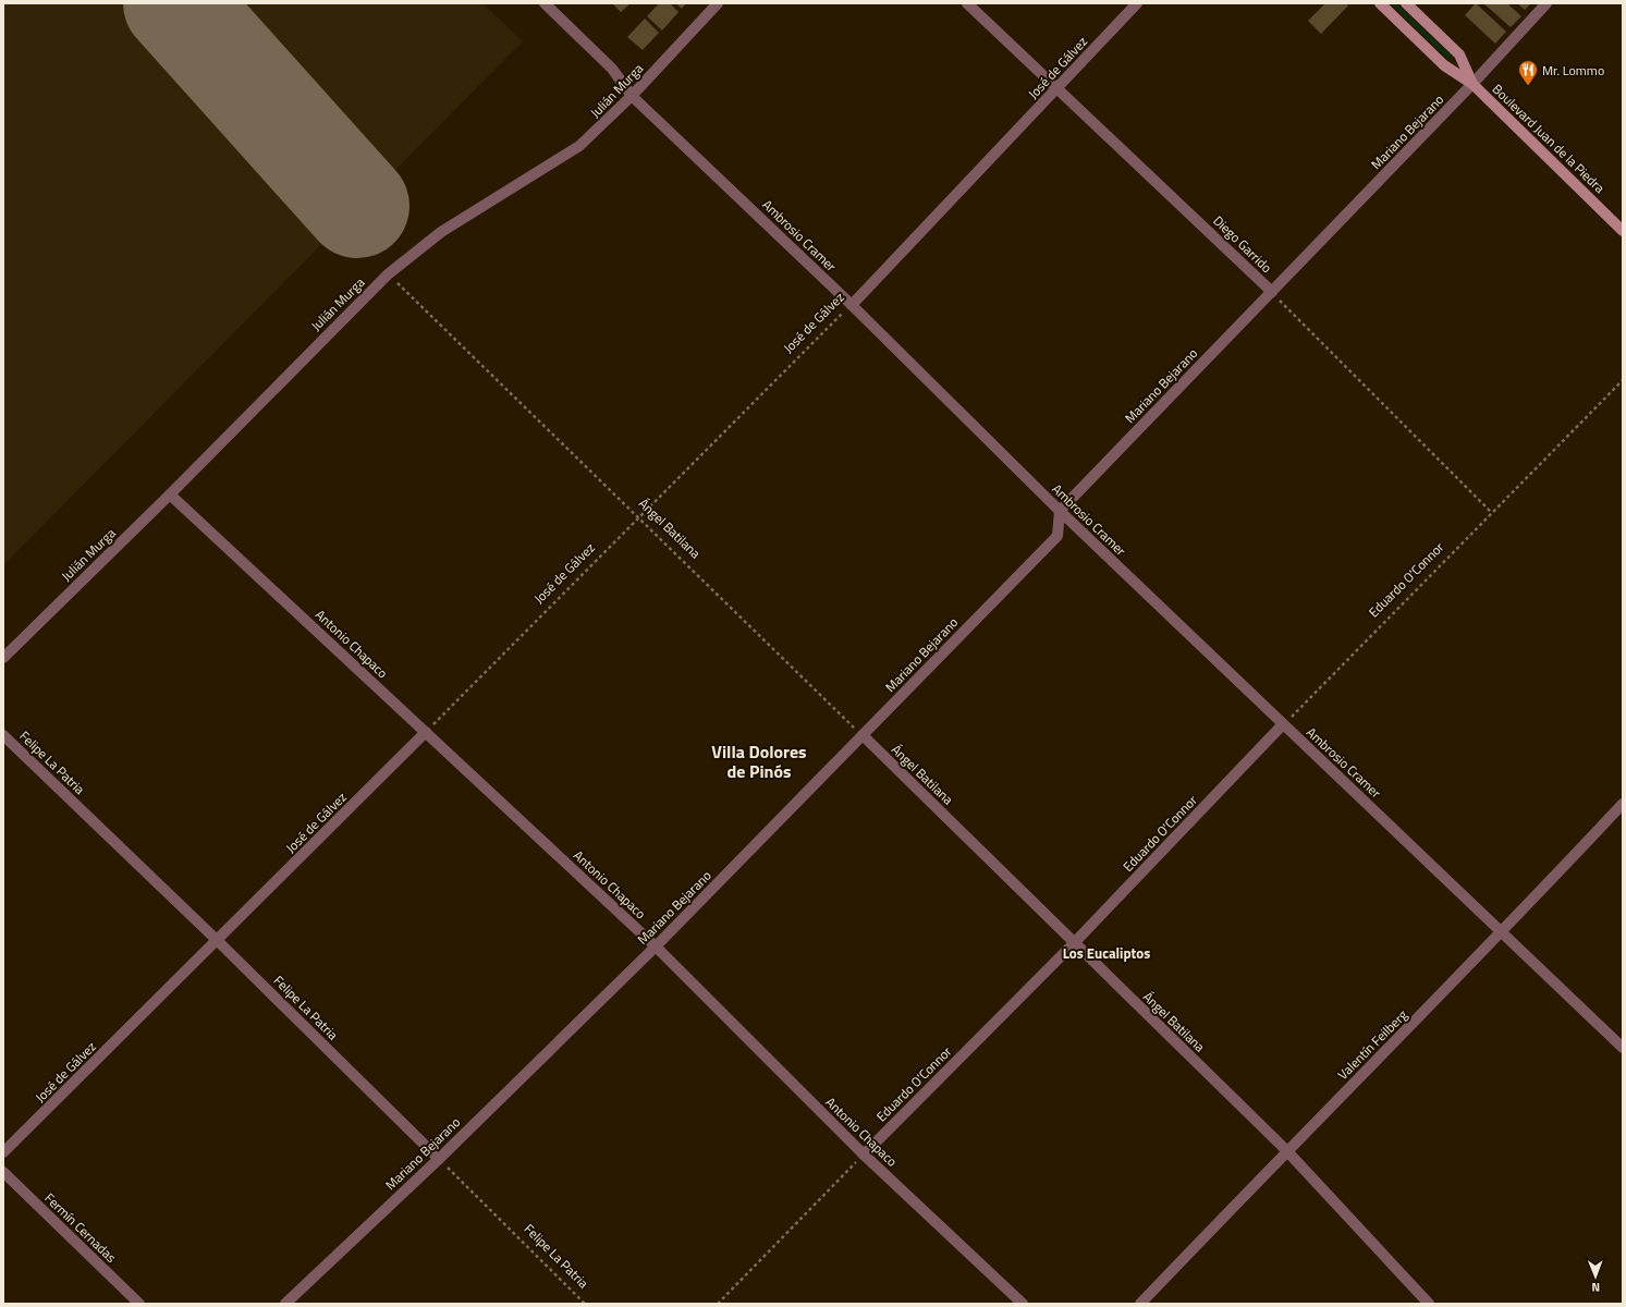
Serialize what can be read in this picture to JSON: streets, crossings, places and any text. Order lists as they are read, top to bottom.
{
  "streets": {
    "main road": ["Boulevard Juan de la Piedra"],
    "street": [
      "José de Gálvez",
      "Julián Murga",
      "Mariano Bejarano",
      "Ambrosio Cramer",
      "Diego Garrido",
      "Ángel Batilana",
      "Eduardo O'Connor",
      "Antonio Chapaco",
      "Felipe La Patria",
      "Valentín Feilberg",
      "Fermín Cernadas"
    ]
  },
  "crossings": [
    ["José de Gálvez", "Ambrosio Cramer"],
    ["José de Gálvez", "Diego Garrido"],
    ["José de Gálvez", "Ángel Batilana"],
    ["José de Gálvez", "Antonio Chapaco"],
    ["José de Gálvez", "Felipe La Patria"],
    ["Julián Murga", "Ambrosio Cramer"],
    ["Julián Murga", "Ángel Batilana"],
    ["Julián Murga", "Antonio Chapaco"],
    ["Mariano Bejarano", "Boulevard Juan de la Piedra"],
    ["Mariano Bejarano", "Ambrosio Cramer"],
    ["Mariano Bejarano", "Diego Garrido"],
    ["Mariano Bejarano", "Ángel Batilana"],
    ["Mariano Bejarano", "Antonio Chapaco"],
    ["Mariano Bejarano", "Felipe La Patria"],
    ["Ambrosio Cramer", "Eduardo O'Connor"],
    ["Ambrosio Cramer", "Valentín Feilberg"],
    ["Diego Garrido", "Eduardo O'Connor"],
    ["Ángel Batilana", "Eduardo O'Connor"],
    ["Ángel Batilana", "Valentín Feilberg"],
    ["Eduardo O'Connor", "Antonio Chapaco"]
  ],
  "districts": ["Villa Dolores de Pinós", "Los Eucaliptos"],
  "places": {
    "restaurant": ["Mr. Lommo"]
  },
  "north": "bottom"
}
